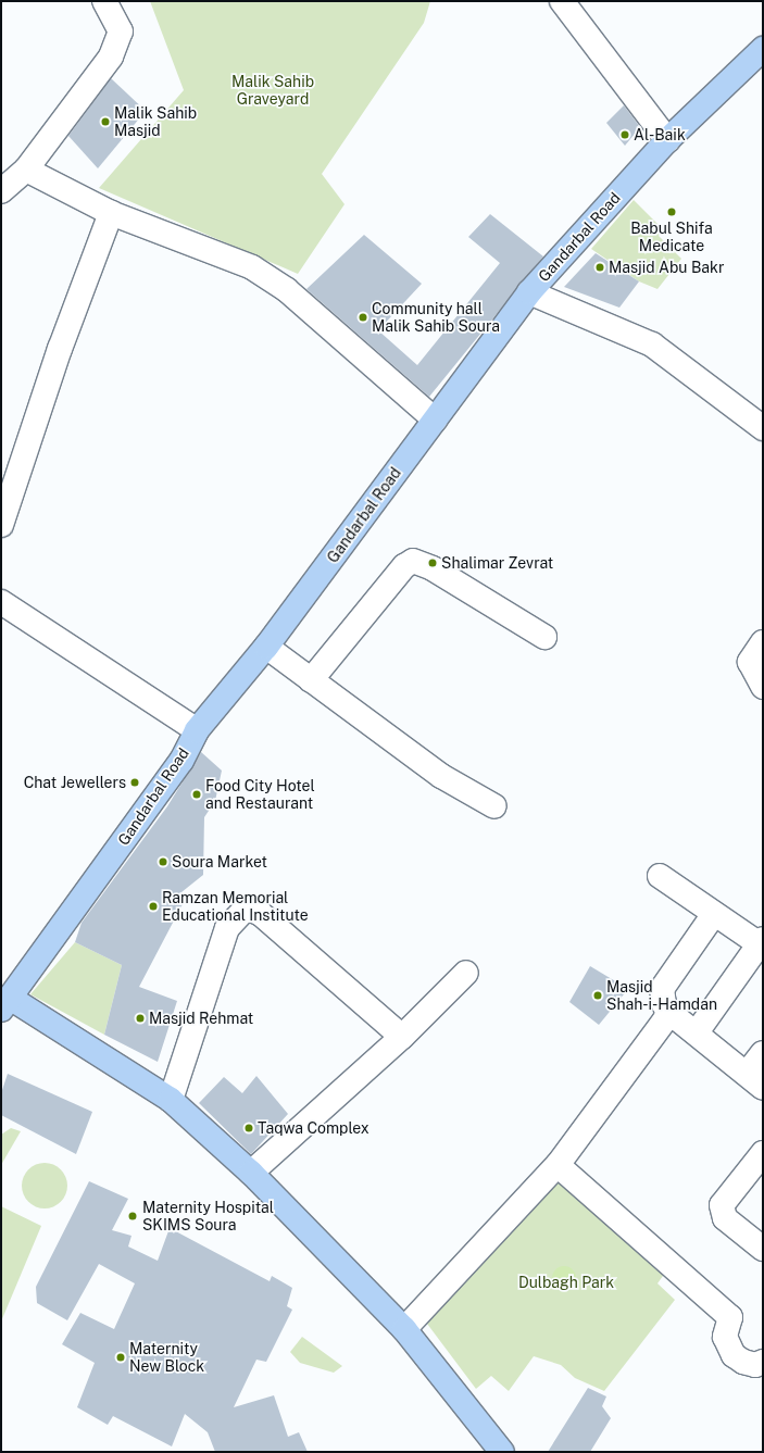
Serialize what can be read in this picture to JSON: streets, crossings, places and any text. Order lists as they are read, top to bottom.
{
  "streets": {
    "main road": ["Gandarbal Road"]
  },
  "parks": ["Malik Sahib Graveyard", "Dulbagh Park"],
  "places": [
    "Malik Sahib Masjid",
    "Al-Baik",
    "Babul Shifa Medicate",
    "Masjid Abu Bakr",
    "Community hall Malik Sahib Soura",
    "Shalimar Zevrat",
    "Chat Jewellers",
    "Food City Hotel and Restaurant",
    "Soura Market",
    "Ramzan Memorial Educational Institute",
    "Masjid Shah-i-Hamdan",
    "Masjid Rehmat",
    "Taqwa Complex",
    "Maternity Hospital SKIMS Soura",
    "Maternity New Block"
  ]
}
